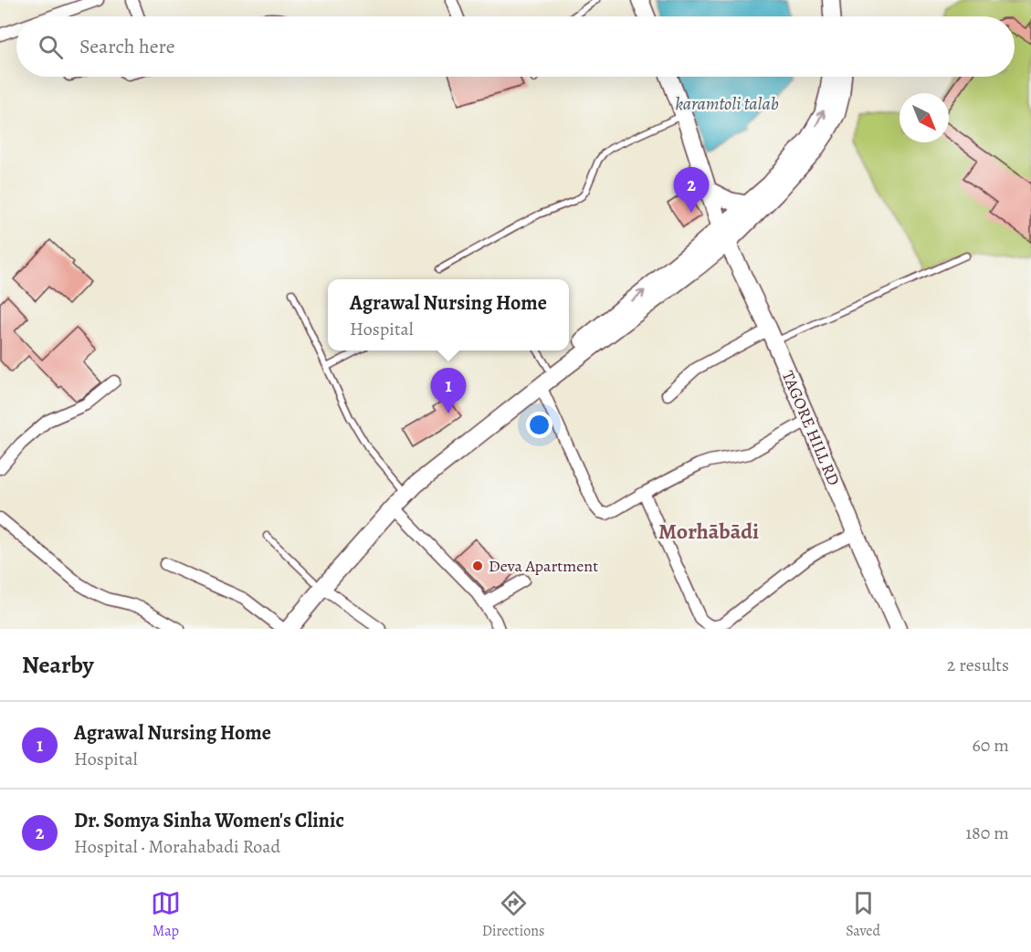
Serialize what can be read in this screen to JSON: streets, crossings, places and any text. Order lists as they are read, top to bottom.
{
  "streets": {
    "main road": ["TAGORE HILL RD"]
  },
  "districts": ["Morhābādi"],
  "water": ["karamtoli talab"],
  "places": ["Deva Apartment"],
  "north": "bottom right",
  "page": {
    "search": "Search here",
    "pins": ["2", "1"],
    "popup": ["Agrawal Nursing Home", "Hospital"],
    "heading": ["Nearby", "2 results"],
    "list": [
      {
        "mark": "1",
        "name": "Agrawal Nursing Home",
        "note": "Hospital",
        "value": "60 m"
      },
      {
        "mark": "2",
        "name": "Dr. Somya Sinha Women's Clinic",
        "note": "Hospital · Morahabadi Road",
        "value": "180 m"
      }
    ],
    "nav": ["Map", "Directions", "Saved"]
  }
}
